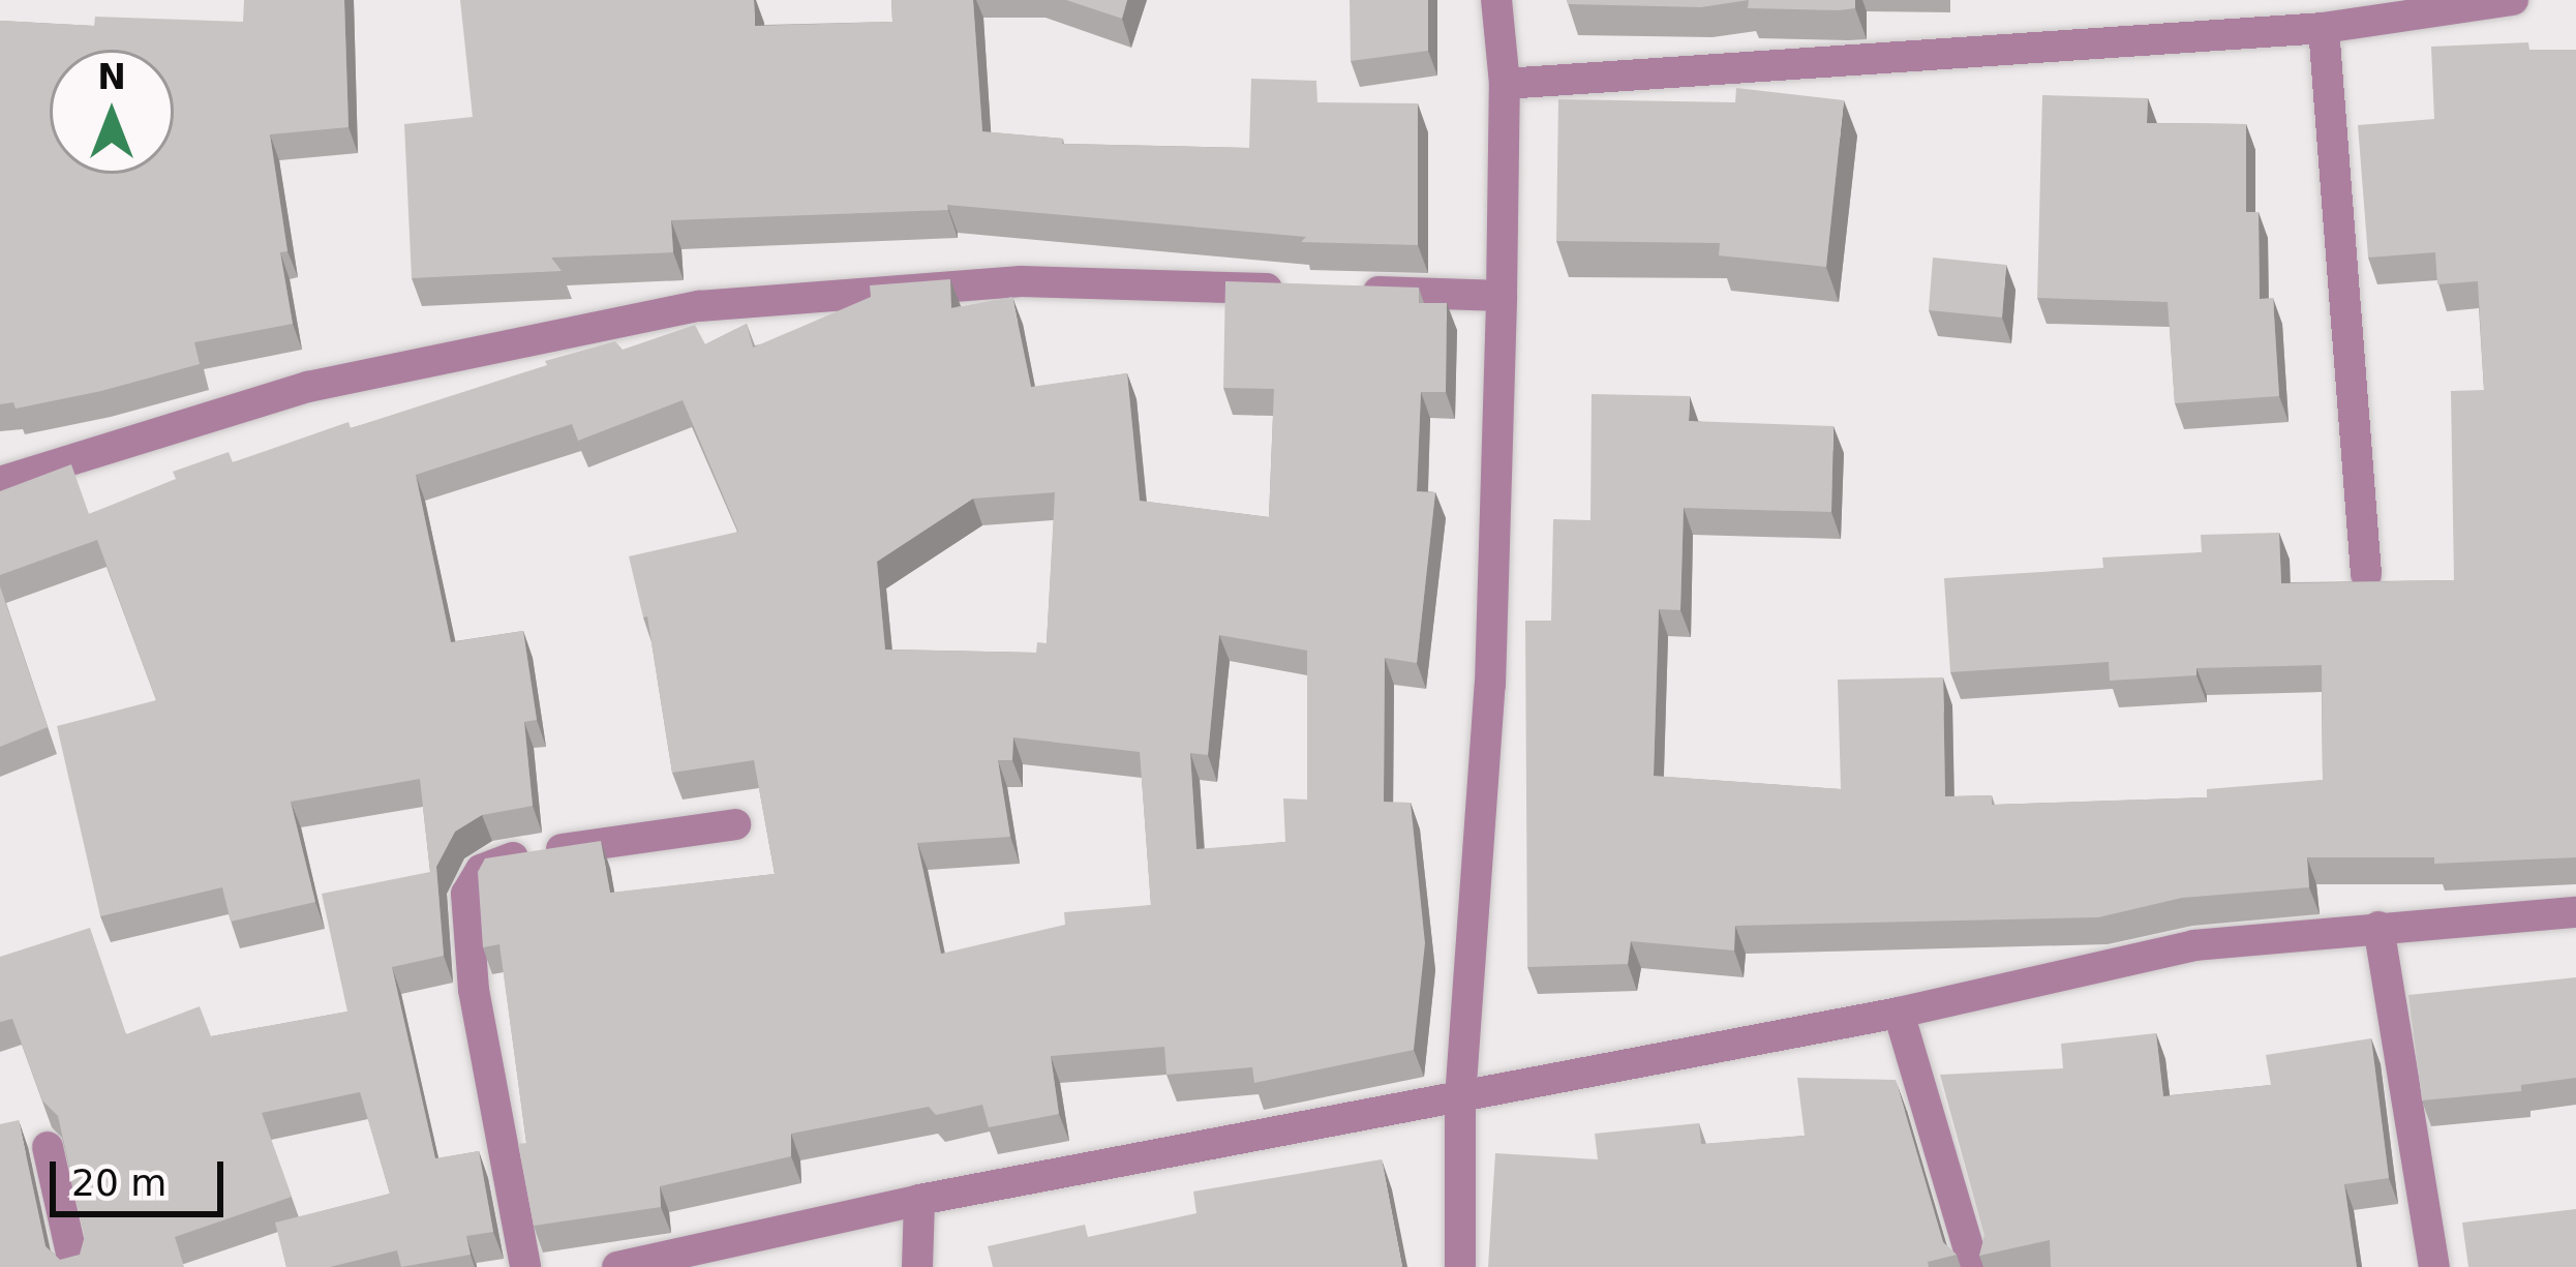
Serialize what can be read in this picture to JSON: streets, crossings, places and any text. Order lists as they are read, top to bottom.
{
  "scale_bar": "20 m",
  "north": "top"
}
